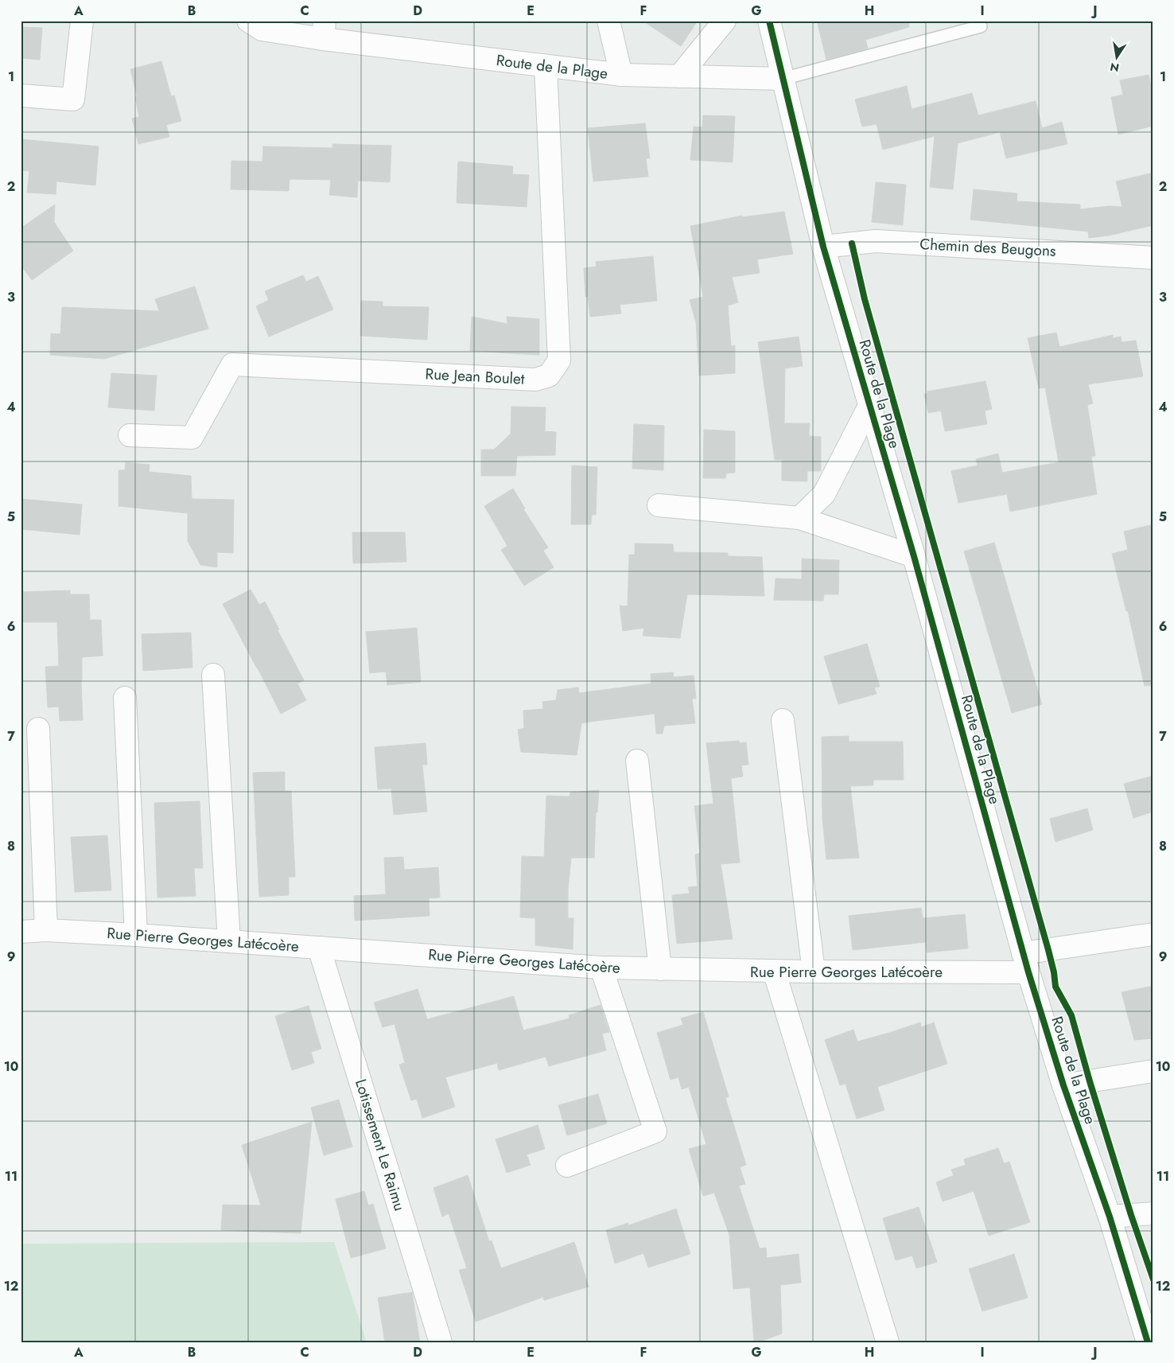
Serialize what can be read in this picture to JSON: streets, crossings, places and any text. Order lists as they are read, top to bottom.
{
  "streets": {
    "street": [
      "Route de la Plage",
      "Chemin des Beugons",
      "Rue Jean Boulet",
      "Rue Pierre Georges Latécoère",
      "Lotissement Le Raimu"
    ]
  },
  "crossings": [
    ["Route de la Plage", "Chemin des Beugons"],
    ["Route de la Plage", "Rue Jean Boulet"],
    ["Route de la Plage", "Rue Pierre Georges Latécoère"],
    ["Rue Pierre Georges Latécoère", "Lotissement Le Raimu"]
  ],
  "north": "bottom",
  "grid": {
    "columns": [
      "A",
      "B",
      "C",
      "D",
      "E",
      "F",
      "G",
      "H",
      "I",
      "J"
    ],
    "rows": [
      "1",
      "2",
      "3",
      "4",
      "5",
      "6",
      "7",
      "8",
      "9",
      "10",
      "11",
      "12"
    ]
  }
}
